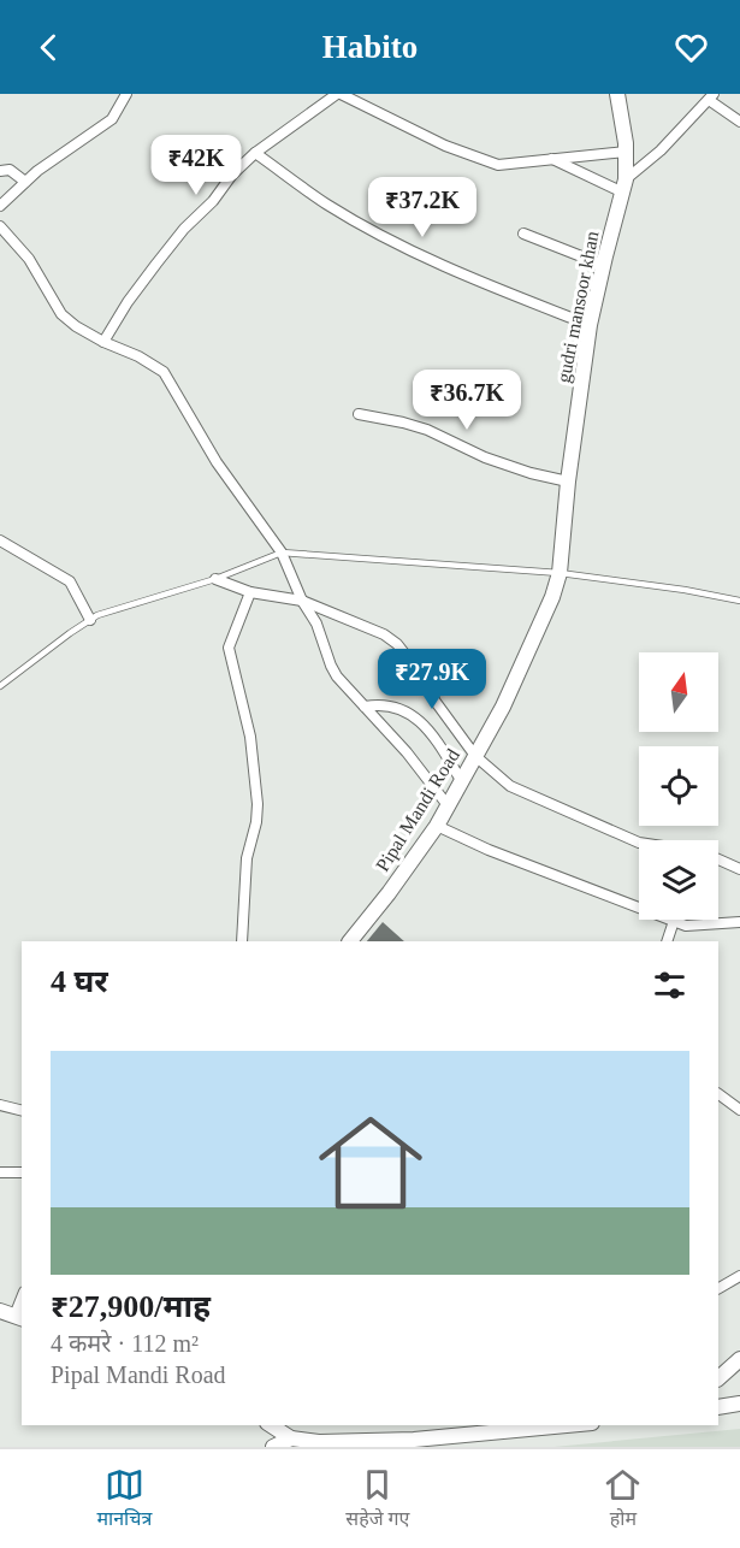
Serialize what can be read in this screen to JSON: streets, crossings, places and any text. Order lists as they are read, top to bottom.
{
  "streets": {
    "street": ["gudri mansoor khan", "Pipal Mandi Road"]
  },
  "crossings": [
    ["gudri mansoor khan", "Pipal Mandi Road"]
  ],
  "north": "top",
  "page": {
    "header": "Habito",
    "price": [
      "₹42K",
      "₹37.2K",
      "₹36.7K",
      "₹27.9K"
    ],
    "heading": "4 घर",
    "list": [
      {
        "name": "₹27,900/माह",
        "note": "4 कमरे · 112 m² · Pipal Mandi Road"
      }
    ],
    "tabs": ["मानचित्र", "सहेजे गए", "होम"]
  }
}
